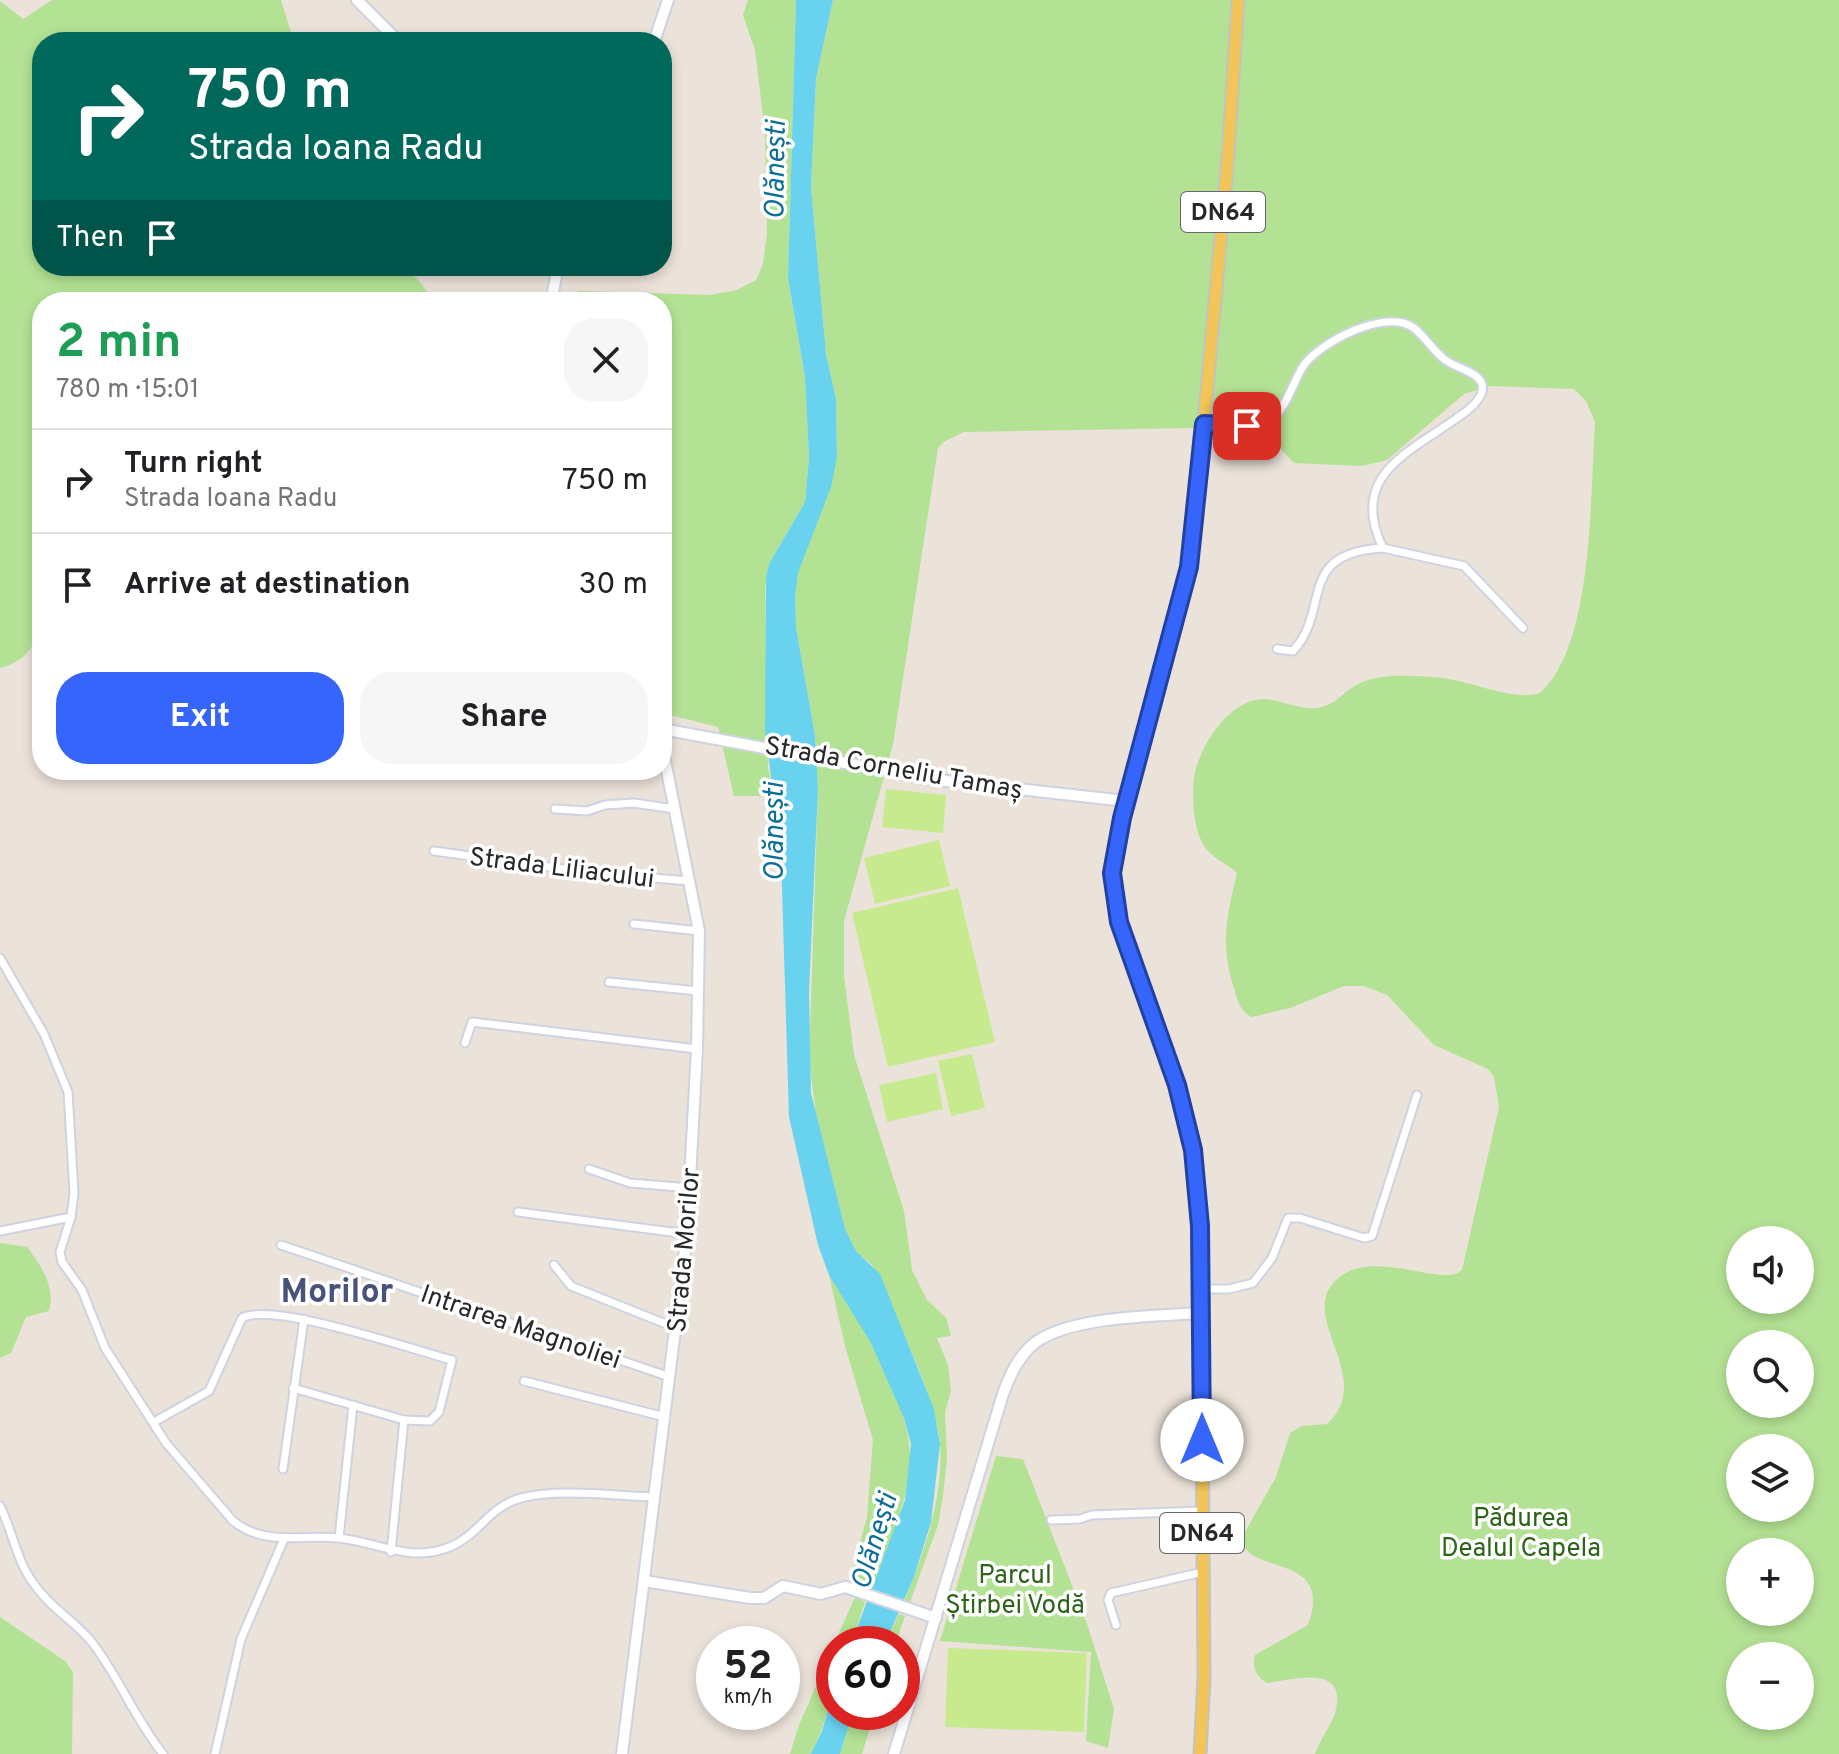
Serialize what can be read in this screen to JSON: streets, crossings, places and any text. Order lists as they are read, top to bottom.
{
  "streets": {
    "main road": ["DN64"],
    "street": [
      "Strada Corneliu Tamaș",
      "Strada Liliacului",
      "Strada Morilor",
      "Intrarea Magnoliei"
    ]
  },
  "crossings": [
    ["DN64", "Strada Corneliu Tamaș"],
    ["Strada Liliacului", "Strada Morilor"],
    ["Strada Morilor", "Intrarea Magnoliei"]
  ],
  "districts": ["Morilor"],
  "water": ["Olănești"],
  "parks": ["Pădurea Dealul Capela", "Parcul Știrbei Vodă"],
  "page": {
    "turn": ["750 m", "Strada Ioana Radu"],
    "then": "Then",
    "heading": ["2 min", "780 m · 15:01"],
    "list": [
      {
        "name": "Turn right",
        "note": "Strada Ioana Radu",
        "value": "750 m"
      },
      {
        "name": "Arrive at destination",
        "value": "30 m"
      }
    ],
    "buttons": ["Exit", "Share"],
    "map_buttons": ["+", "−"],
    "speed": "52 km/h",
    "limit": "60"
  }
}
